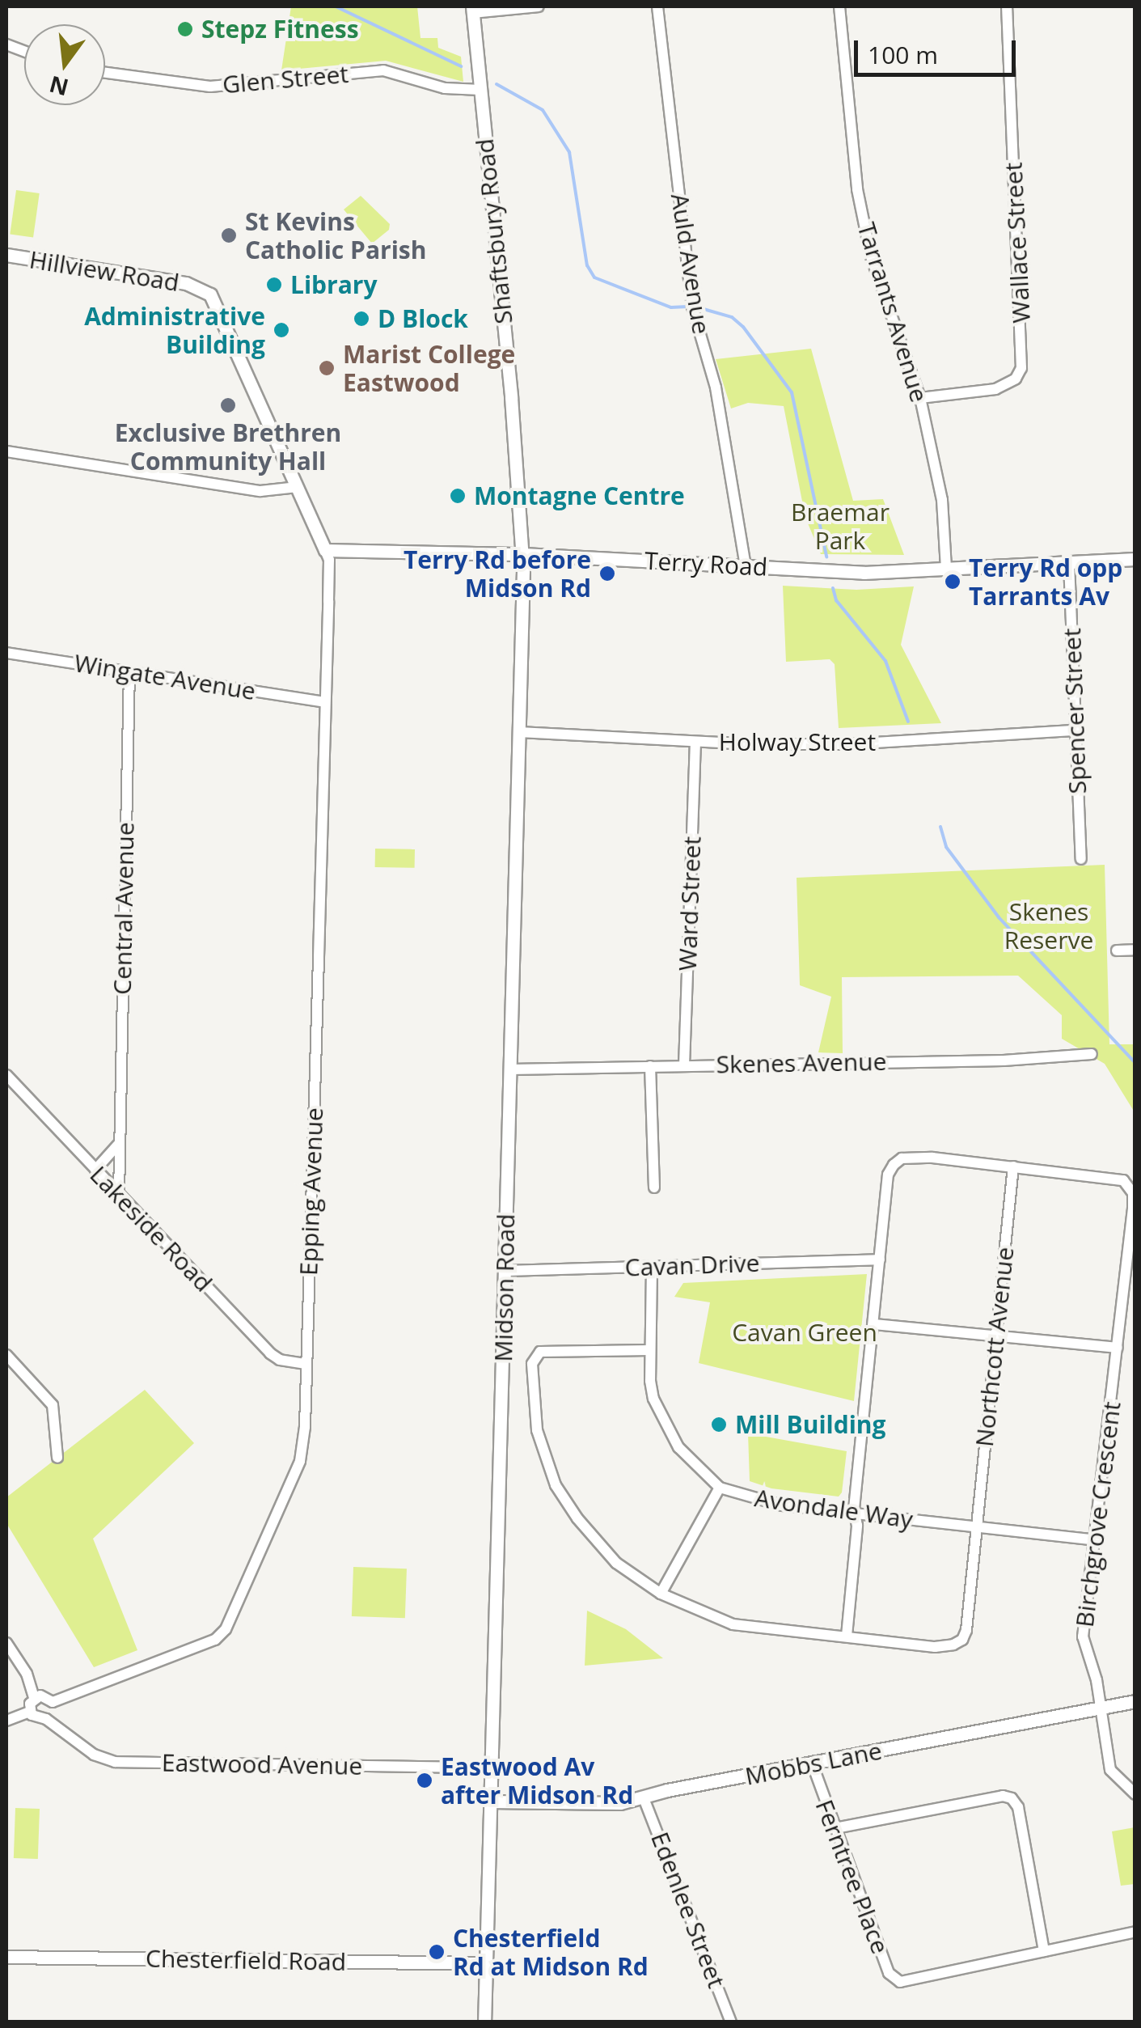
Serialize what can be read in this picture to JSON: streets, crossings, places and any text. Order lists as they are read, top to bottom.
{
  "streets": {
    "street": [
      "Glen Street",
      "Shaftsbury Road",
      "Wallace Street",
      "Auld Avenue",
      "Hillview Road",
      "Tarrants Avenue",
      "Terry Road",
      "Wingate Avenue",
      "Spencer Street",
      "Holway Street",
      "Ward Street",
      "Central Avenue",
      "Skenes Avenue",
      "Epping Avenue",
      "Lakeside Road",
      "Cavan Drive",
      "Midson Road",
      "Northcott Avenue",
      "Avondale Way",
      "Birchgrove Crescent",
      "Mobbs Lane",
      "Eastwood Avenue",
      "Ferntree Place",
      "Edenlee Street",
      "Chesterfield Road"
    ]
  },
  "crossings": [
    ["Glen Street", "Shaftsbury Road"],
    ["Shaftsbury Road", "Terry Road"],
    ["Shaftsbury Road", "Midson Road"],
    ["Wallace Street", "Tarrants Avenue"],
    ["Auld Avenue", "Terry Road"],
    ["Hillview Road", "Terry Road"],
    ["Hillview Road", "Epping Avenue"],
    ["Tarrants Avenue", "Terry Road"],
    ["Terry Road", "Spencer Street"],
    ["Terry Road", "Epping Avenue"],
    ["Terry Road", "Midson Road"],
    ["Wingate Avenue", "Central Avenue"],
    ["Wingate Avenue", "Epping Avenue"],
    ["Spencer Street", "Holway Street"],
    ["Holway Street", "Ward Street"],
    ["Holway Street", "Midson Road"],
    ["Ward Street", "Skenes Avenue"],
    ["Central Avenue", "Lakeside Road"],
    ["Skenes Avenue", "Midson Road"],
    ["Epping Avenue", "Lakeside Road"],
    ["Epping Avenue", "Eastwood Avenue"],
    ["Cavan Drive", "Midson Road"],
    ["Cavan Drive", "Avondale Way"],
    ["Cavan Drive", "Birchgrove Crescent"],
    ["Midson Road", "Mobbs Lane"],
    ["Midson Road", "Eastwood Avenue"],
    ["Midson Road", "Chesterfield Road"],
    ["Northcott Avenue", "Avondale Way"],
    ["Northcott Avenue", "Birchgrove Crescent"],
    ["Avondale Way", "Birchgrove Crescent"],
    ["Birchgrove Crescent", "Mobbs Lane"],
    ["Mobbs Lane", "Ferntree Place"],
    ["Mobbs Lane", "Edenlee Street"]
  ],
  "parks": ["Braemar Park", "Skenes Reserve", "Cavan Green"],
  "places": [
    "Stepz Fitness",
    "St Kevins Catholic Parish",
    "Library",
    "D Block",
    "Administrative Building",
    "Marist College Eastwood",
    "Exclusive Brethren Community Hall",
    "Montagne Centre",
    "Terry Rd before Midson Rd",
    "Terry Rd opp Tarrants Av",
    "Mill Building",
    "Eastwood Av after Midson Rd",
    "Chesterfield Rd at Midson Rd"
  ],
  "scale_bar": "100 m",
  "north": "bottom"
}
